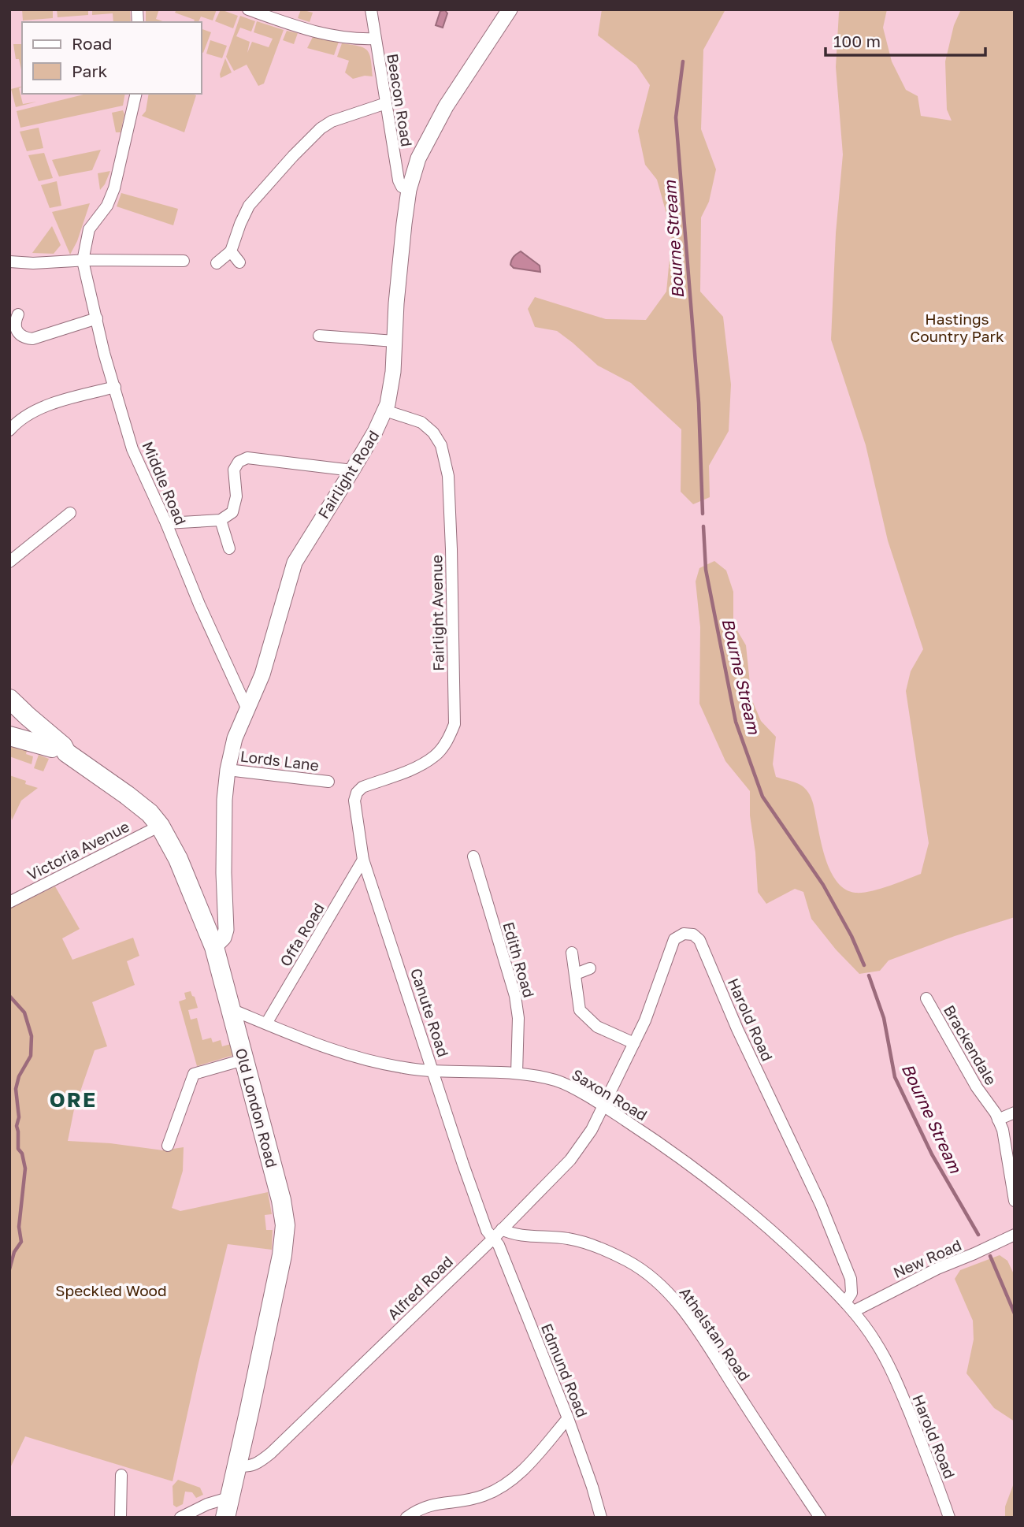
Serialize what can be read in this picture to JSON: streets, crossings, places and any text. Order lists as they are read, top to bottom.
{
  "streets": {
    "highway": ["Old London Road"],
    "street": [
      "Beacon Road",
      "Fairlight Road",
      "Middle Road",
      "Fairlight Avenue",
      "Lords Lane",
      "Victoria Avenue",
      "Offa Road",
      "Edith Road",
      "Canute Road",
      "Harold Road",
      "Brackendale",
      "Saxon Road",
      "New Road",
      "Alfred Road",
      "Athelstan Road",
      "Edmund Road"
    ]
  },
  "crossings": [
    ["Beacon Road", "Fairlight Road"],
    ["Fairlight Road", "Middle Road"],
    ["Fairlight Road", "Fairlight Avenue"],
    ["Fairlight Road", "Lords Lane"],
    ["Fairlight Road", "Old London Road"],
    ["Fairlight Avenue", "Canute Road"],
    ["Victoria Avenue", "Old London Road"],
    ["Offa Road", "Canute Road"],
    ["Offa Road", "Saxon Road"],
    ["Edith Road", "Saxon Road"],
    ["Canute Road", "Saxon Road"],
    ["Canute Road", "Alfred Road"],
    ["Canute Road", "Edmund Road"],
    ["Harold Road", "Saxon Road"],
    ["Harold Road", "New Road"],
    ["Harold Road", "Alfred Road"],
    ["Saxon Road", "Old London Road"],
    ["Saxon Road", "New Road"],
    ["Saxon Road", "Alfred Road"],
    ["Old London Road", "Alfred Road"],
    ["Alfred Road", "Athelstan Road"],
    ["Alfred Road", "Edmund Road"]
  ],
  "districts": ["ORE"],
  "water": ["Bourne Stream"],
  "parks": ["Hastings Country Park", "Speckled Wood"],
  "legend": ["Road", "Park"],
  "scale_bar": "100 m"
}
